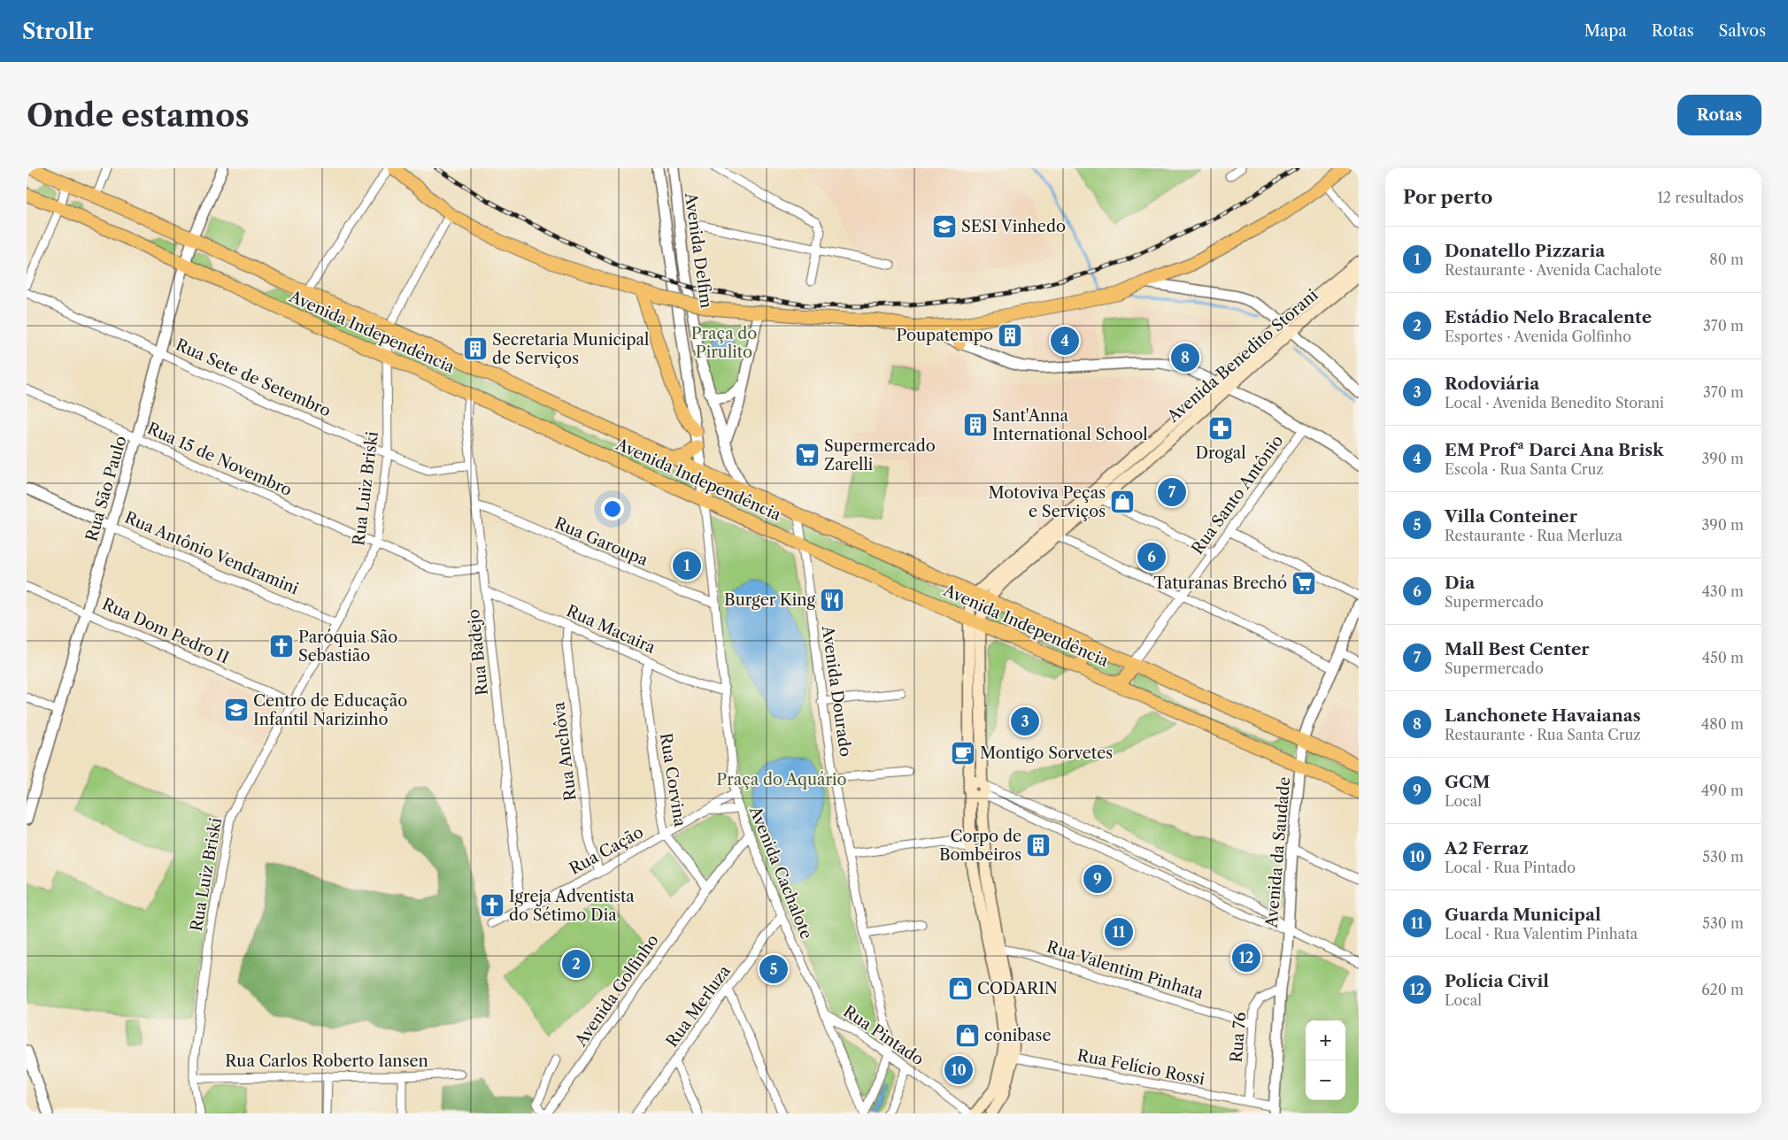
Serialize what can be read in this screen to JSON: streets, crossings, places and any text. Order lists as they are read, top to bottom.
{
  "streets": {
    "main road": ["Avenida Independência", "Avenida Benedito Storani"],
    "street": [
      "Avenida Delfim",
      "Rua Sete de Setembro",
      "Rua 15 de Novembro",
      "Rua São Paulo",
      "Rua Luiz Briski",
      "Rua Santo Antônio",
      "Rua Garoupa",
      "Rua Antônio Vendramini",
      "Rua Macaira",
      "Rua Dom Pedro II",
      "Rua Badejo",
      "Avenida Dourado",
      "Rua Anchôva",
      "Rua Corvina",
      "Rua Cação",
      "Avenida da Saudade",
      "Avenida Cachalote",
      "Rua Valentim Pinhata",
      "Avenida Golfinho",
      "Rua Merluza",
      "Rua Pintado",
      "Rua 76",
      "Rua Carlos Roberto Iansen",
      "Rua Felício Rossi"
    ]
  },
  "crossings": [
    ["Avenida Delfim", "Avenida Independência"],
    ["Avenida Delfim", "Avenida Cachalote"],
    ["Avenida Independência", "Avenida Benedito Storani"],
    ["Avenida Independência", "Rua São Paulo"],
    ["Avenida Independência", "Rua Luiz Briski"],
    ["Avenida Independência", "Rua Santo Antônio"],
    ["Avenida Independência", "Rua Badejo"],
    ["Avenida Independência", "Avenida Dourado"],
    ["Avenida Independência", "Avenida da Saudade"],
    ["Avenida Independência", "Avenida Cachalote"],
    ["Avenida Benedito Storani", "Rua Valentim Pinhata"],
    ["Avenida Benedito Storani", "Rua Felício Rossi"],
    ["Rua Sete de Setembro", "Rua São Paulo"],
    ["Rua Sete de Setembro", "Rua Luiz Briski"],
    ["Rua Sete de Setembro", "Rua Badejo"],
    ["Rua 15 de Novembro", "Rua São Paulo"],
    ["Rua 15 de Novembro", "Rua Luiz Briski"],
    ["Rua 15 de Novembro", "Rua Badejo"],
    ["Rua São Paulo", "Rua Antônio Vendramini"],
    ["Rua São Paulo", "Rua Dom Pedro II"],
    ["Rua Luiz Briski", "Rua Antônio Vendramini"],
    ["Rua Luiz Briski", "Rua Dom Pedro II"],
    ["Rua Luiz Briski", "Rua Carlos Roberto Iansen"],
    ["Rua Garoupa", "Rua Badejo"],
    ["Rua Garoupa", "Avenida Cachalote"],
    ["Rua Macaira", "Rua Badejo"],
    ["Rua Macaira", "Rua Anchôva"],
    ["Rua Macaira", "Rua Corvina"],
    ["Rua Macaira", "Avenida Cachalote"],
    ["Rua Badejo", "Rua Cação"],
    ["Avenida Dourado", "Avenida Cachalote"],
    ["Avenida Dourado", "Rua Pintado"],
    ["Rua Anchôva", "Rua Cação"],
    ["Rua Corvina", "Rua Cação"],
    ["Rua Corvina", "Avenida Golfinho"],
    ["Rua Cação", "Avenida Cachalote"],
    ["Avenida da Saudade", "Rua 76"],
    ["Avenida da Saudade", "Rua Felício Rossi"],
    ["Avenida Cachalote", "Avenida Golfinho"],
    ["Avenida Cachalote", "Rua Merluza"],
    ["Avenida Cachalote", "Rua Pintado"],
    ["Rua Valentim Pinhata", "Rua 76"],
    ["Rua 76", "Rua Felício Rossi"]
  ],
  "parks": ["Praça do Pirulito", "Praça do Aquário"],
  "places": {
    "school or university": ["SESI Vinhedo", "Centro de Educação Infantil Narizinho"],
    "building": [
      "Poupatempo",
      "Secretaria Municipal de Serviços",
      "Sant'Anna International School",
      "Corpo de Bombeiros"
    ],
    "pharmacy": ["Drogal"],
    "supermarket": ["Supermercado Zarelli", "Taturanas Brechó"],
    "shop": ["Motoviva Peças e Serviços", "CODARIN", "conibase"],
    "restaurant": ["Burger King"],
    "church": ["Paróquia São Sebastião", "Igreja Adventista do Sétimo Dia"],
    "cafe": ["Montigo Sorvetes"]
  },
  "page": {
    "header": "Strollr",
    "nav": ["Mapa", "Rotas", "Salvos"],
    "buttons": "Rotas",
    "title": "Onde estamos",
    "heading": ["Por perto", "12 resultados"],
    "list": [
      {
        "mark": "1",
        "name": "Donatello Pizzaria",
        "note": "Restaurante · Avenida Cachalote",
        "value": "80 m"
      },
      {
        "mark": "2",
        "name": "Estádio Nelo Bracalente",
        "note": "Esportes · Avenida Golfinho",
        "value": "370 m"
      },
      {
        "mark": "3",
        "name": "Rodoviária",
        "note": "Local · Avenida Benedito Storani",
        "value": "370 m"
      },
      {
        "mark": "4",
        "name": "EM Profª Darci Ana Brisk",
        "note": "Escola · Rua Santa Cruz",
        "value": "390 m"
      },
      {
        "mark": "5",
        "name": "Villa Conteiner",
        "note": "Restaurante · Rua Merluza",
        "value": "390 m"
      },
      {
        "mark": "6",
        "name": "Dia",
        "note": "Supermercado",
        "value": "430 m"
      },
      {
        "mark": "7",
        "name": "Mall Best Center",
        "note": "Supermercado",
        "value": "450 m"
      },
      {
        "mark": "8",
        "name": "Lanchonete Havaianas",
        "note": "Restaurante · Rua Santa Cruz",
        "value": "480 m"
      },
      {
        "mark": "9",
        "name": "GCM",
        "note": "Local",
        "value": "490 m"
      },
      {
        "mark": "10",
        "name": "A2 Ferraz",
        "note": "Local · Rua Pintado",
        "value": "530 m"
      },
      {
        "mark": "11",
        "name": "Guarda Municipal",
        "note": "Local · Rua Valentim Pinhata",
        "value": "530 m"
      },
      {
        "mark": "12",
        "name": "Polícia Civil",
        "note": "Local",
        "value": "620 m"
      }
    ],
    "pins": [
      "4",
      "8",
      "7",
      "6",
      "1",
      "3",
      "9",
      "11",
      "12",
      "2",
      "5",
      "10"
    ],
    "map_buttons": ["+", "−"]
  }
}
